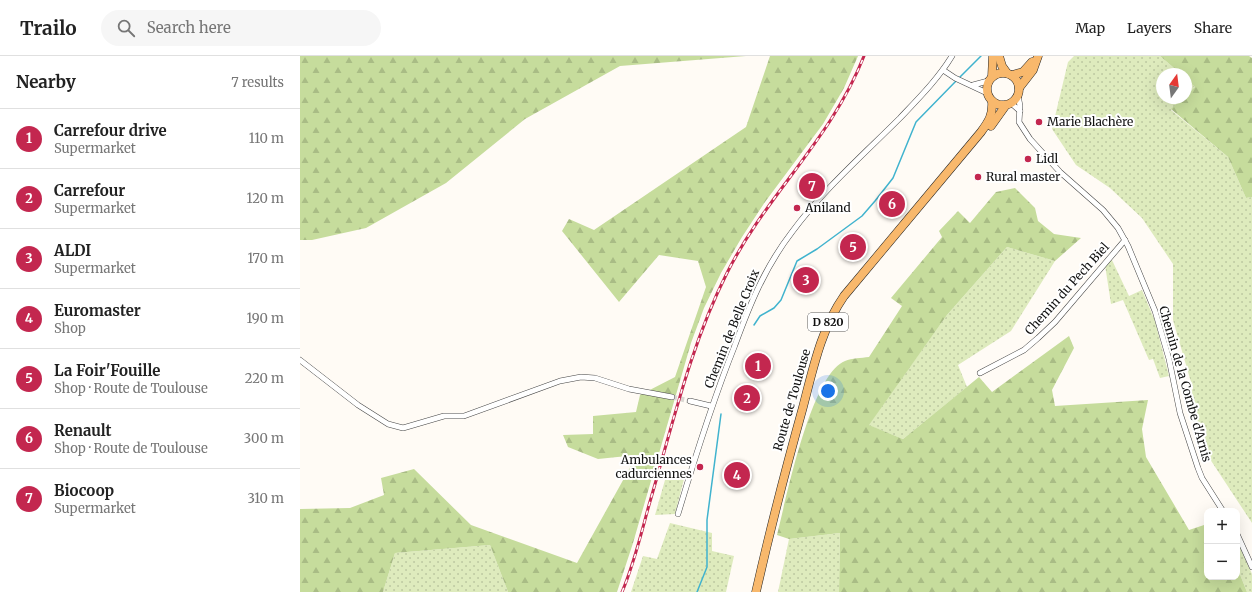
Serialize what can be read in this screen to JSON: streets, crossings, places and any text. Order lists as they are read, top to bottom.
{
  "streets": {
    "main road": ["D 820", "Route de Toulouse"],
    "street": ["Chemin du Pech Biel", "Chemin de Belle Croix", "Chemin de la Combe d'Arnis"]
  },
  "crossings": [
    ["Chemin du Pech Biel", "Chemin de la Combe d'Arnis"],
    ["Chemin de la Combe d'Arnis", "Route de Toulouse"]
  ],
  "places": [
    "Marie Blachère",
    "Lidl",
    "Rural master",
    "Aniland",
    "Ambulances cadurciennes"
  ],
  "north": "top",
  "page": {
    "header": "Trailo",
    "search": "Search here",
    "nav": ["Map", "Layers", "Share"],
    "heading": ["Nearby", "7 results"],
    "list": [
      {
        "mark": "1",
        "name": "Carrefour drive",
        "note": "Supermarket",
        "value": "110 m"
      },
      {
        "mark": "2",
        "name": "Carrefour",
        "note": "Supermarket",
        "value": "120 m"
      },
      {
        "mark": "3",
        "name": "ALDI",
        "note": "Supermarket",
        "value": "170 m"
      },
      {
        "mark": "4",
        "name": "Euromaster",
        "note": "Shop",
        "value": "190 m"
      },
      {
        "mark": "5",
        "name": "La Foir'Fouille",
        "note": "Shop · Route de Toulouse",
        "value": "220 m"
      },
      {
        "mark": "6",
        "name": "Renault",
        "note": "Shop · Route de Toulouse",
        "value": "300 m"
      },
      {
        "mark": "7",
        "name": "Biocoop",
        "note": "Supermarket",
        "value": "310 m"
      }
    ],
    "pins": [
      "7",
      "6",
      "5",
      "3",
      "1",
      "2",
      "4"
    ],
    "map_buttons": ["+", "−"]
  }
}
